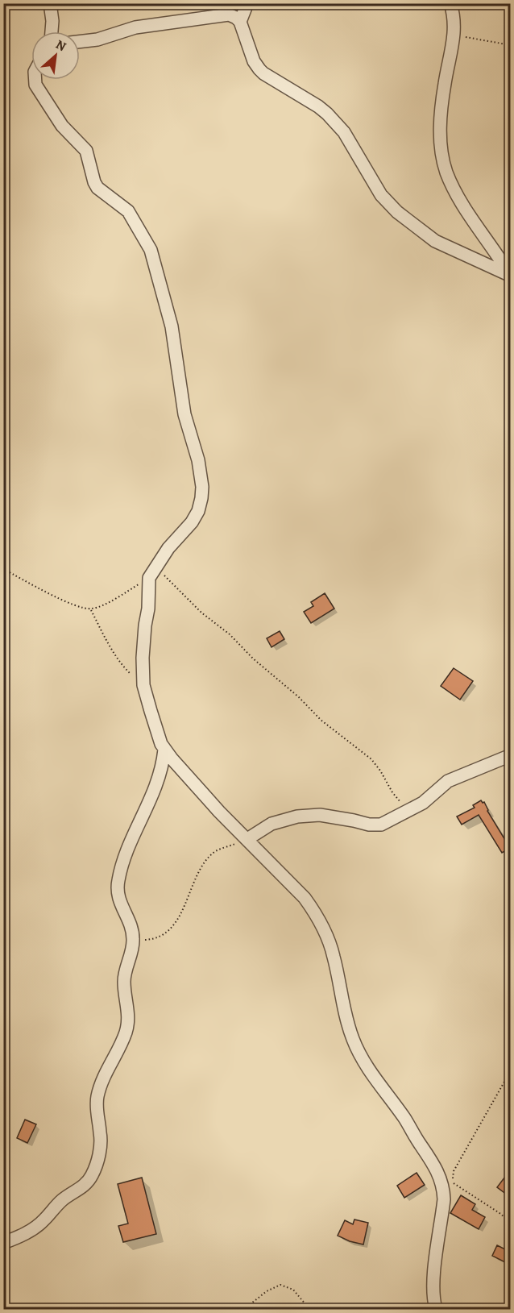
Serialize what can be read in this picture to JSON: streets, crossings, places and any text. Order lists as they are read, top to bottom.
{
  "north": "top right"
}
